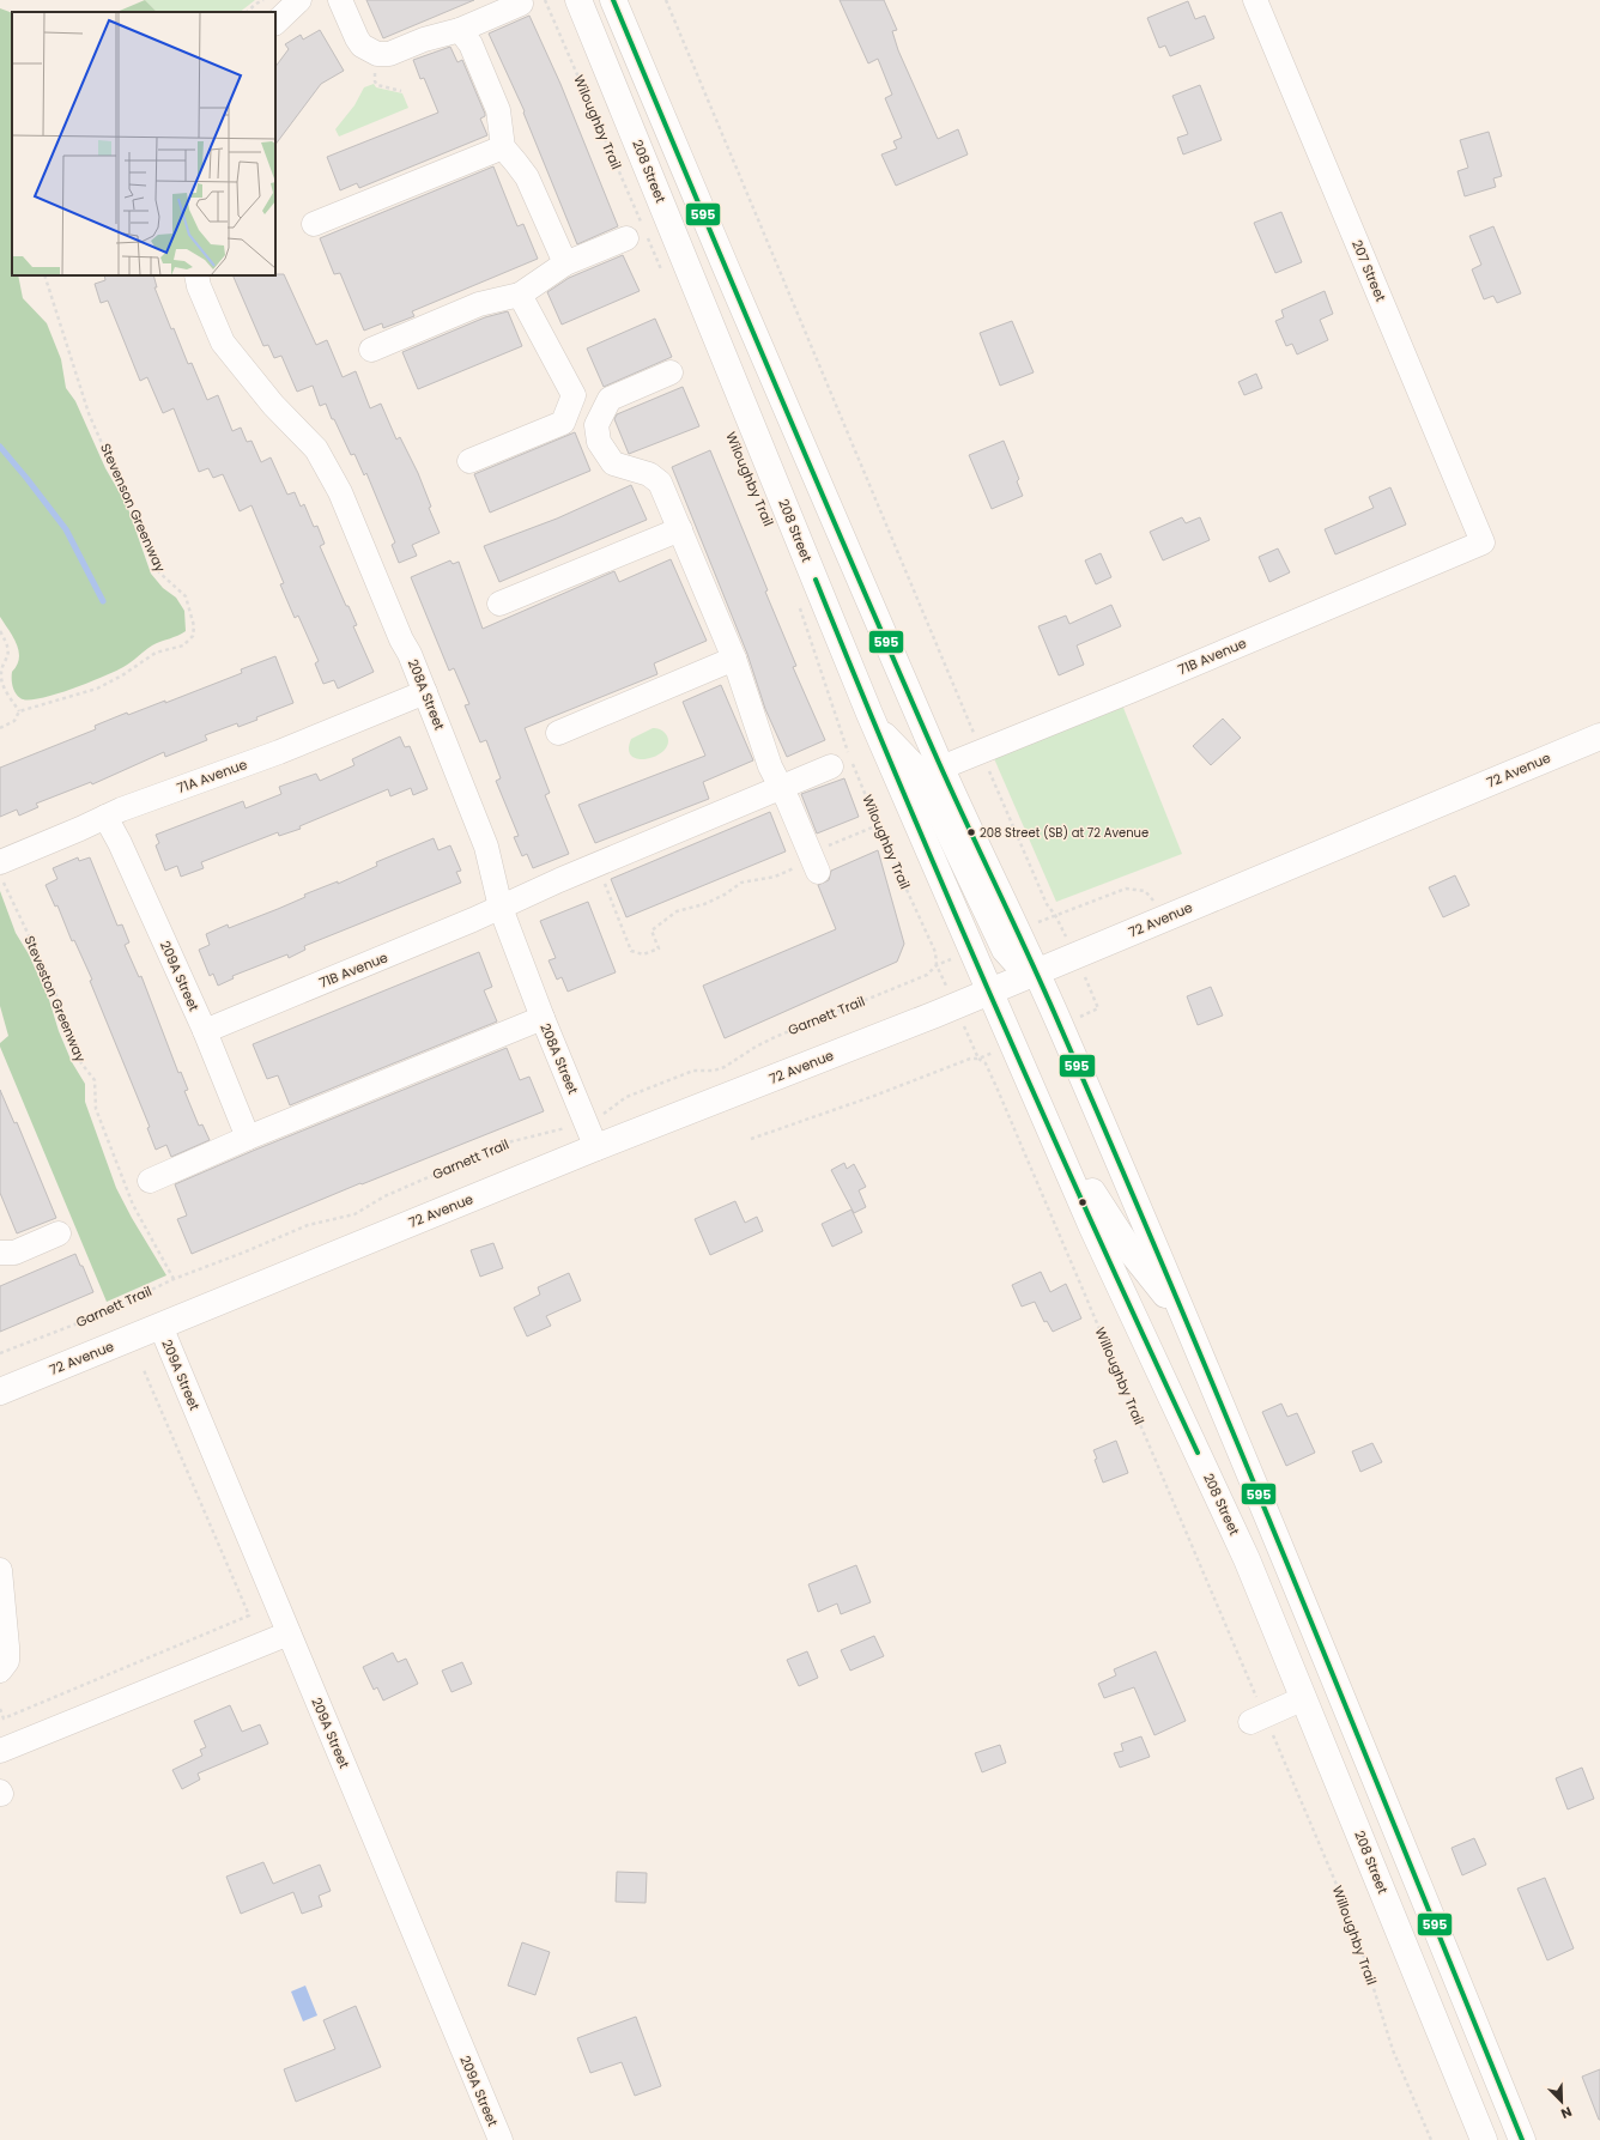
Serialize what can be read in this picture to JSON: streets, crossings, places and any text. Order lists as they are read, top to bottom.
{
  "streets": {
    "main road": ["208 Street", "72 Avenue"],
    "street": [
      "207 Street",
      "71B Avenue",
      "208A Street",
      "71A Avenue",
      "209A Street"
    ],
    "path": [
      "Wiloughby Trail",
      "Stevenson Greenway",
      "Steveston Greenway",
      "Garnett Trail",
      "Willoughby Trail"
    ]
  },
  "crossings": [
    ["Wiloughby Trail", "Garnett Trail"],
    ["208 Street", "72 Avenue"],
    ["207 Street", "71B Avenue"],
    ["71B Avenue", "208A Street"],
    ["71B Avenue", "209A Street"],
    ["208A Street", "72 Avenue"],
    ["208A Street", "71A Avenue"],
    ["208A Street", "Garnett Trail"],
    ["72 Avenue", "209A Street"],
    ["71A Avenue", "209A Street"],
    ["71A Avenue", "Steveston Greenway"],
    ["Steveston Greenway", "Garnett Trail"]
  ],
  "places": ["208 Street (SB) at 72 Avenue"],
  "lines": ["transit line 595"],
  "north": "bottom right"
}
